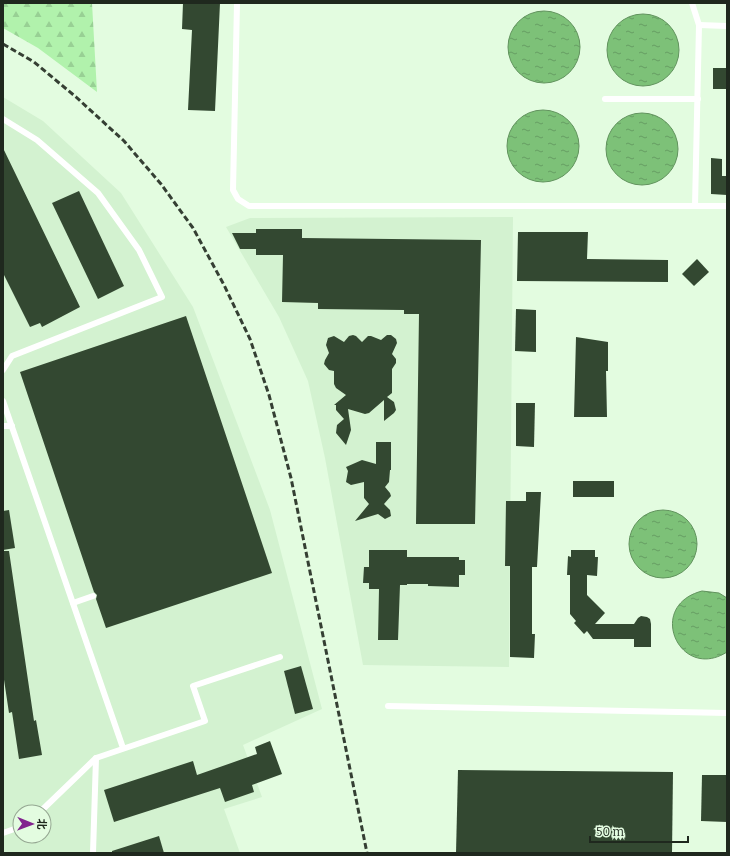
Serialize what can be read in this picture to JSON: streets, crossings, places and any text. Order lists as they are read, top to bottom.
{
  "scale_bar": "50 m",
  "north": "right"
}
